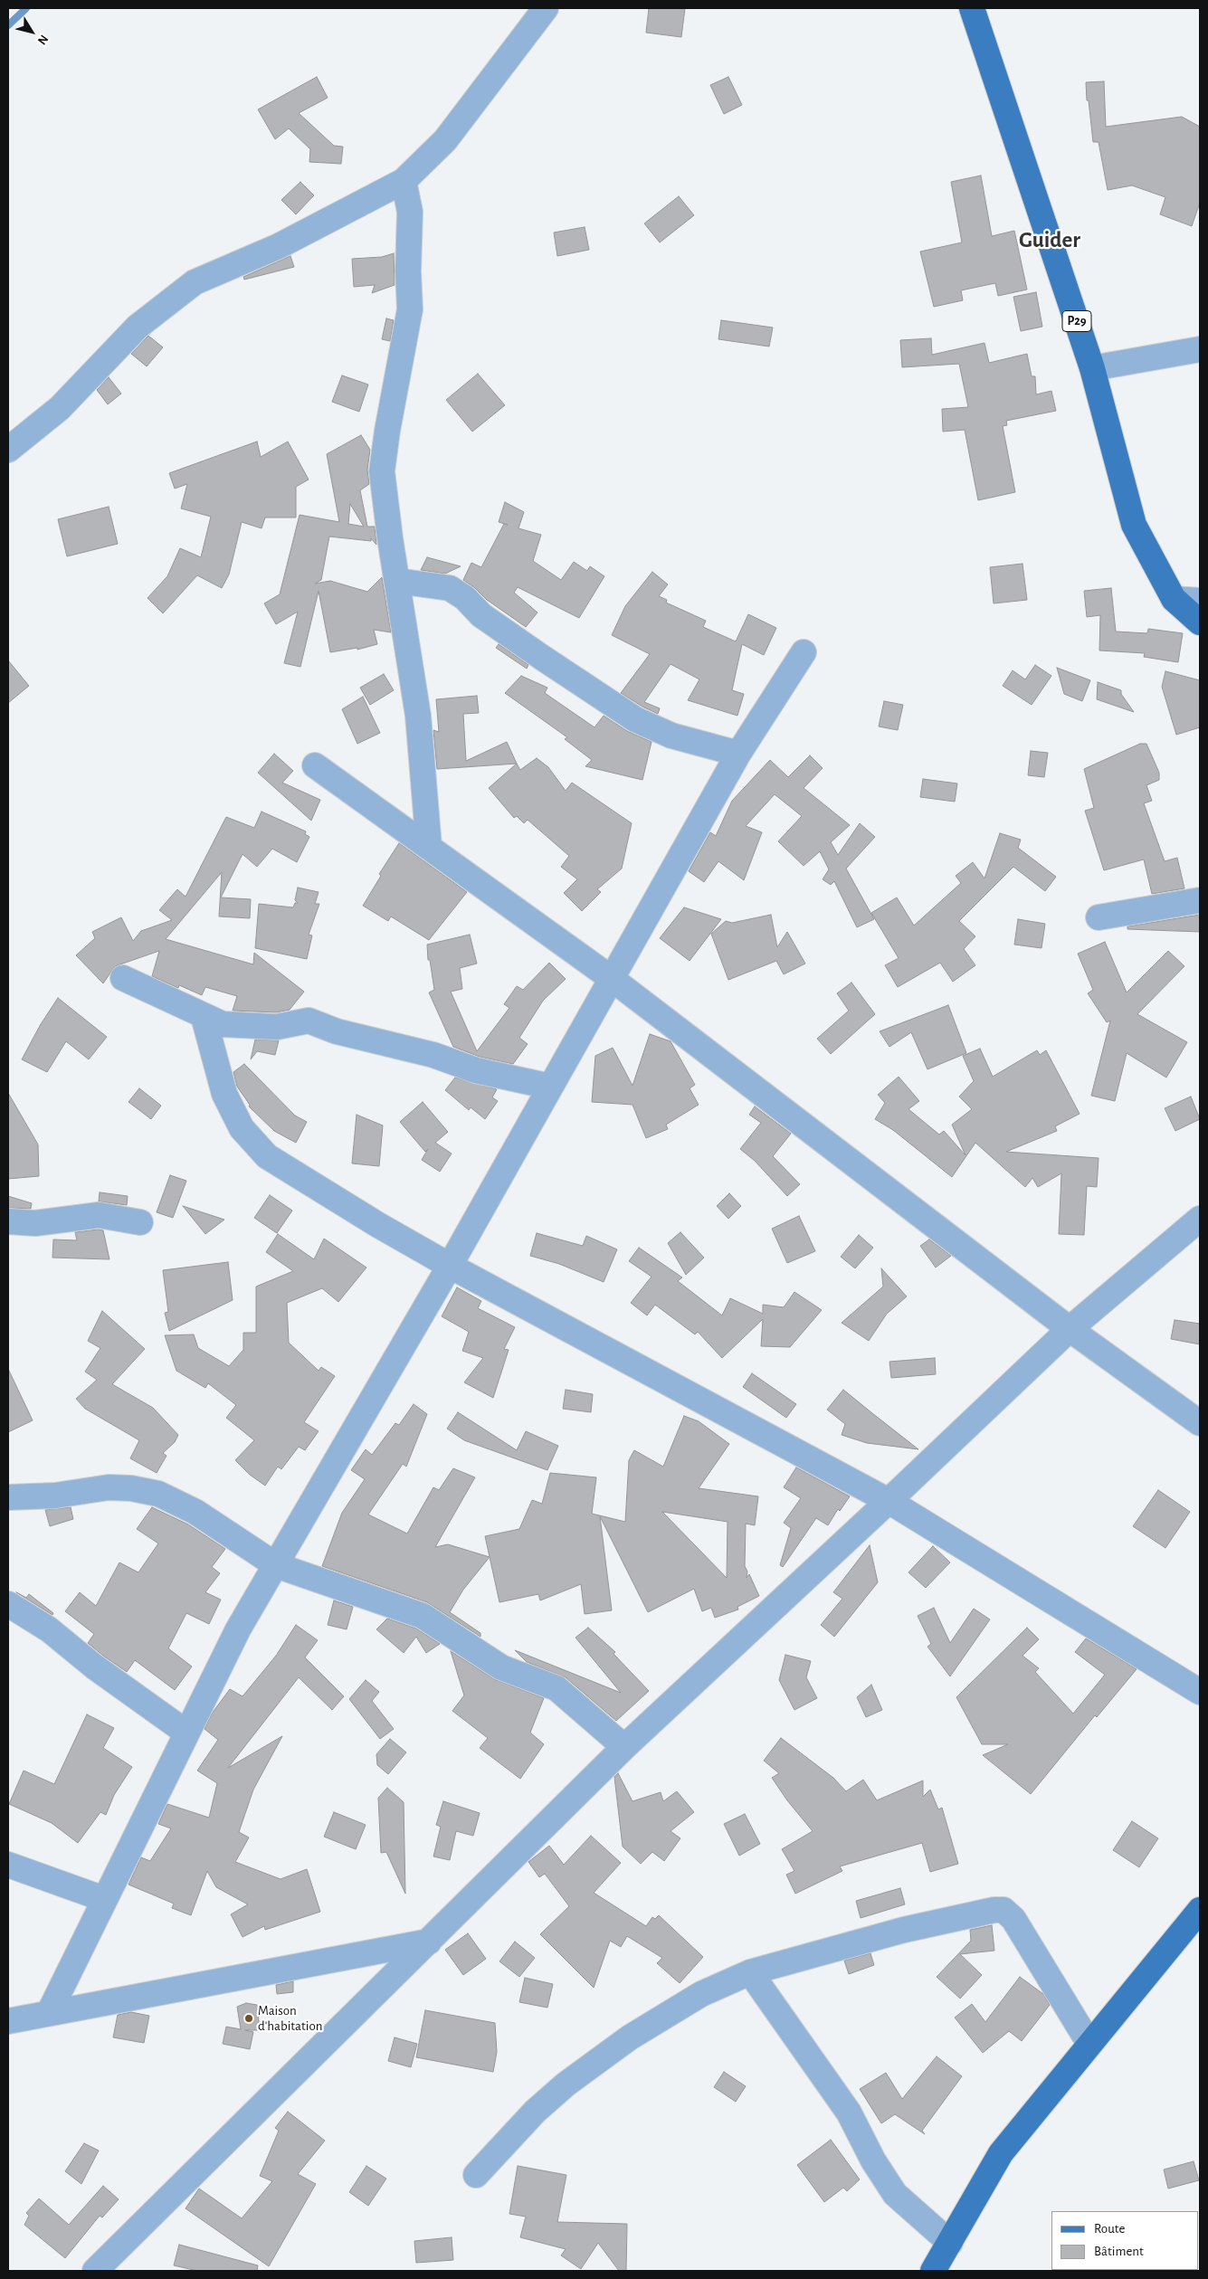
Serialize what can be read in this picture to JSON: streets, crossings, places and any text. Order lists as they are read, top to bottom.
{
  "streets": {
    "main road": ["P29"]
  },
  "districts": ["Guider"],
  "places": ["Maison d'habitation"],
  "legend": ["Route", "Bâtiment"],
  "north": "bottom right"
}
